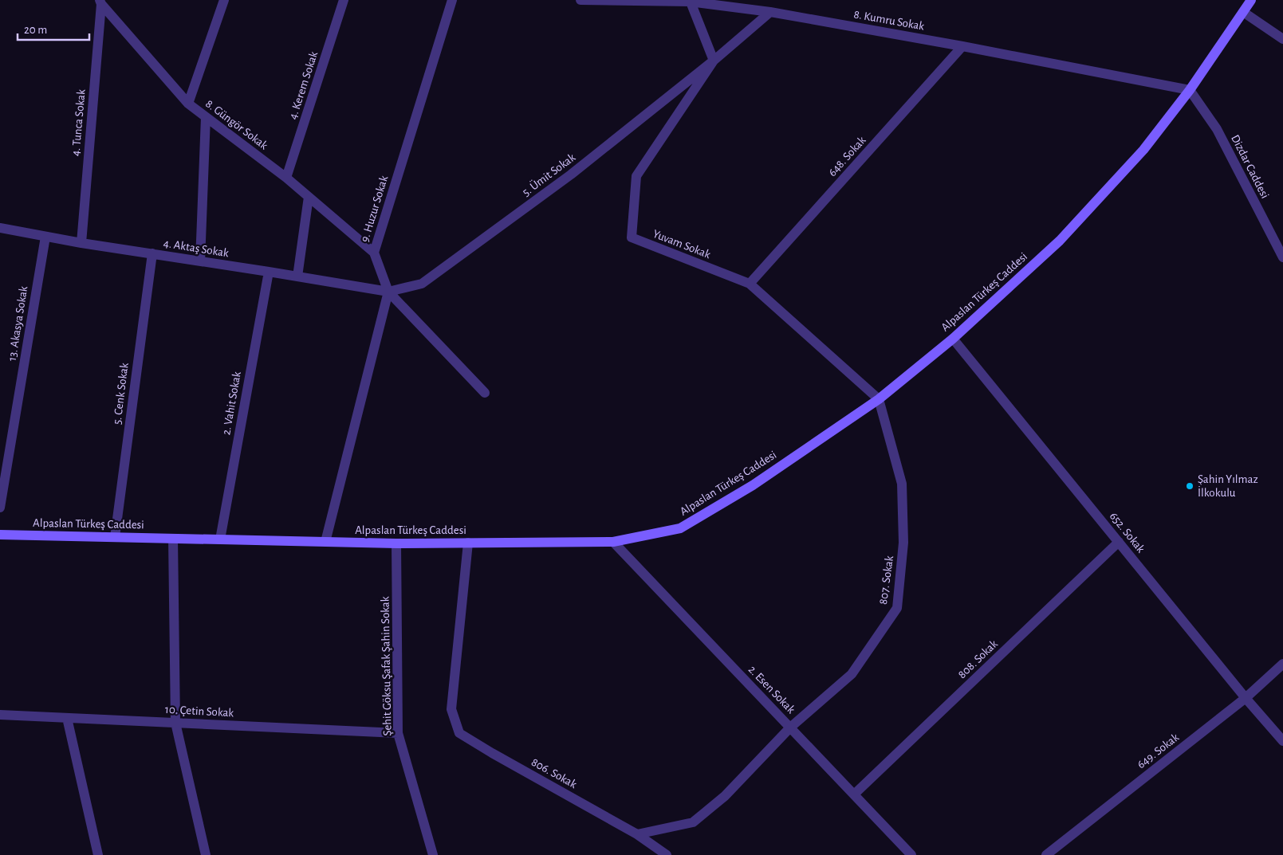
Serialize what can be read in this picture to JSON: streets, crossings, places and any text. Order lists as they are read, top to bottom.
{
  "streets": {
    "main road": ["Alpaslan Türkeş Caddesi"],
    "street": [
      "8. Kumru Sokak",
      "4. Kerem Sokak",
      "4. Tunca Sokak",
      "8. Güngör Sokak",
      "648. Sokak",
      "Dizdar Caddesi",
      "5. Ümit Sokak",
      "9. Huzur Sokak",
      "Yuvam Sokak",
      "4. Aktaş Sokak",
      "13. Akasya Sokak",
      "5. Cenk Sokak",
      "2. Vahit Sokak",
      "652. Sokak",
      "807. Sokak",
      "808. Sokak",
      "Şehit Göksu Şafak Şahin Sokak",
      "2. Esen Sokak",
      "10. Çetin Sokak",
      "649. Sokak",
      "806. Sokak"
    ]
  },
  "crossings": [
    ["8. Kumru Sokak", "648. Sokak"],
    ["8. Kumru Sokak", "Dizdar Caddesi"],
    ["8. Kumru Sokak", "Alpaslan Türkeş Caddesi"],
    ["4. Kerem Sokak", "8. Güngör Sokak"],
    ["4. Tunca Sokak", "8. Güngör Sokak"],
    ["4. Tunca Sokak", "4. Aktaş Sokak"],
    ["8. Güngör Sokak", "9. Huzur Sokak"],
    ["648. Sokak", "Yuvam Sokak"],
    ["Dizdar Caddesi", "Alpaslan Türkeş Caddesi"],
    ["5. Ümit Sokak", "9. Huzur Sokak"],
    ["5. Ümit Sokak", "Yuvam Sokak"],
    ["5. Ümit Sokak", "4. Aktaş Sokak"],
    ["9. Huzur Sokak", "4. Aktaş Sokak"],
    ["Yuvam Sokak", "Alpaslan Türkeş Caddesi"],
    ["Yuvam Sokak", "807. Sokak"],
    ["4. Aktaş Sokak", "13. Akasya Sokak"],
    ["4. Aktaş Sokak", "5. Cenk Sokak"],
    ["4. Aktaş Sokak", "2. Vahit Sokak"],
    ["Alpaslan Türkeş Caddesi", "5. Cenk Sokak"],
    ["Alpaslan Türkeş Caddesi", "2. Vahit Sokak"],
    ["Alpaslan Türkeş Caddesi", "652. Sokak"],
    ["Alpaslan Türkeş Caddesi", "807. Sokak"],
    ["Alpaslan Türkeş Caddesi", "Şehit Göksu Şafak Şahin Sokak"],
    ["Alpaslan Türkeş Caddesi", "2. Esen Sokak"],
    ["Alpaslan Türkeş Caddesi", "806. Sokak"],
    ["652. Sokak", "808. Sokak"],
    ["652. Sokak", "649. Sokak"],
    ["807. Sokak", "2. Esen Sokak"],
    ["808. Sokak", "2. Esen Sokak"],
    ["Şehit Göksu Şafak Şahin Sokak", "10. Çetin Sokak"]
  ],
  "places": ["Şahin Yılmaz İlkokulu"],
  "scale_bar": "20 m"
}
